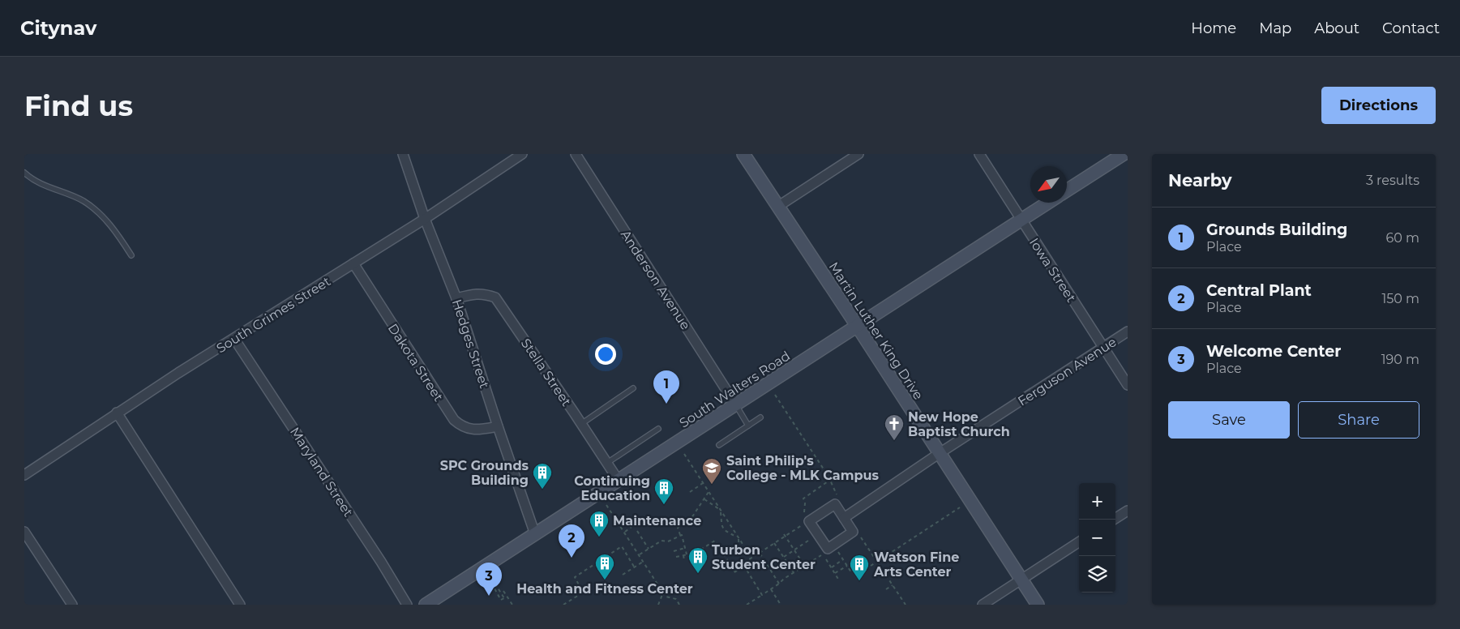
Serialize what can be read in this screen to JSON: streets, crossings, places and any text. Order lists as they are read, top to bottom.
{
  "streets": {
    "main road": ["Martin Luther King Drive", "South Walters Road"],
    "street": [
      "Iowa Street",
      "Anderson Avenue",
      "South Grimes Street",
      "Hedges Street",
      "Dakota Street",
      "Ferguson Avenue",
      "Stella Street",
      "Maryland Street"
    ]
  },
  "crossings": [
    ["Iowa Street", "Ferguson Avenue"],
    ["Iowa Street", "South Walters Road"],
    ["Anderson Avenue", "South Walters Road"],
    ["South Grimes Street", "Hedges Street"],
    ["South Grimes Street", "Dakota Street"],
    ["South Grimes Street", "Maryland Street"],
    ["Martin Luther King Drive", "Ferguson Avenue"],
    ["Martin Luther King Drive", "South Walters Road"],
    ["Hedges Street", "Dakota Street"],
    ["Hedges Street", "Stella Street"],
    ["Hedges Street", "South Walters Road"],
    ["Stella Street", "South Walters Road"]
  ],
  "places": {
    "church": ["New Hope Baptist Church"],
    "school or university": ["Saint Philip's College - MLK Campus"],
    "building": [
      "SPC Grounds Building",
      "Continuing Education",
      "Maintenance",
      "Turbon Student Center",
      "Health and Fitness Center",
      "Watson Fine Arts Center"
    ]
  },
  "north": "bottom left",
  "page": {
    "header": "Citynav",
    "nav": [
      "Home",
      "Map",
      "About",
      "Contact"
    ],
    "buttons": [
      "Directions",
      ["Save", "Share"]
    ],
    "title": "Find us",
    "heading": ["Nearby", "3 results"],
    "list": [
      {
        "mark": "1",
        "name": "Grounds Building",
        "note": "Place",
        "value": "60 m"
      },
      {
        "mark": "2",
        "name": "Central Plant",
        "note": "Place",
        "value": "150 m"
      },
      {
        "mark": "3",
        "name": "Welcome Center",
        "note": "Place",
        "value": "190 m"
      }
    ],
    "pins": ["1", "2", "3"],
    "map_buttons": ["+", "−"]
  }
}
